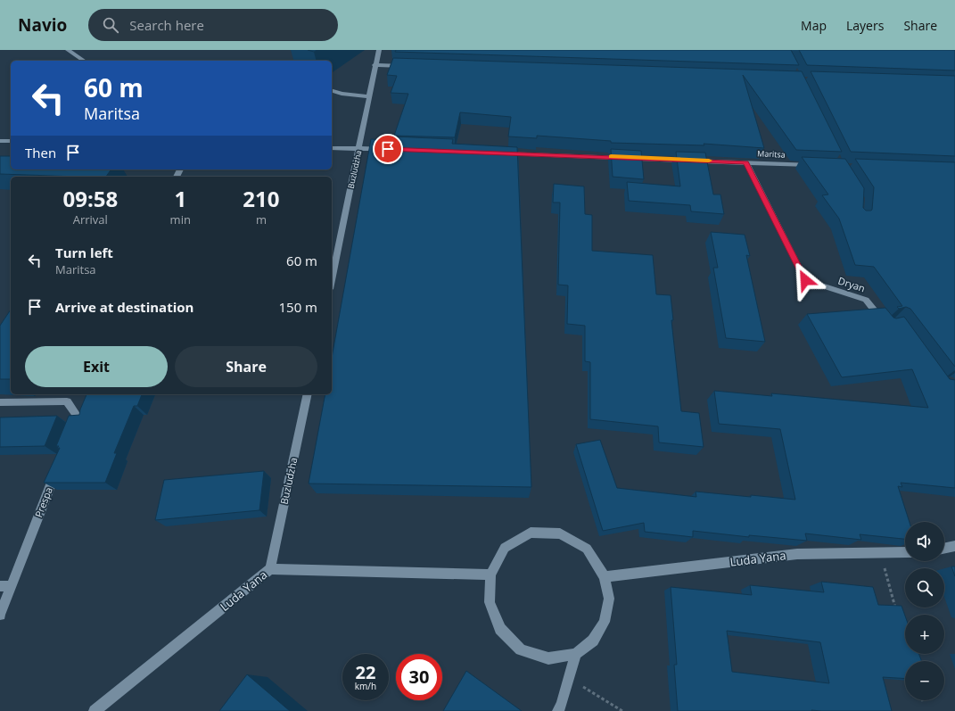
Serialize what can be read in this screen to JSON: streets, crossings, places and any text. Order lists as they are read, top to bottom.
{
  "streets": {
    "street": [
      "Maritsa",
      "Buzludzha",
      "Dryan",
      "Prespa",
      "Luda Yana"
    ]
  },
  "crossings": [
    ["Maritsa", "Dryan"],
    ["Buzludzha", "Luda Yana"]
  ],
  "page": {
    "header": "Navio",
    "search": "Search here",
    "nav": ["Map", "Layers", "Share"],
    "turn": ["60 m", "Maritsa"],
    "then": "Then",
    "eta": [
      "09:58",
      "Arrival",
      "1",
      "min",
      "210",
      "m"
    ],
    "list": [
      {
        "name": "Turn left",
        "note": "Maritsa",
        "value": "60 m"
      },
      {
        "name": "Arrive at destination",
        "value": "150 m"
      }
    ],
    "buttons": ["Exit", "Share"],
    "map_buttons": ["+", "−"],
    "speed": "22 km/h",
    "limit": "30"
  }
}
